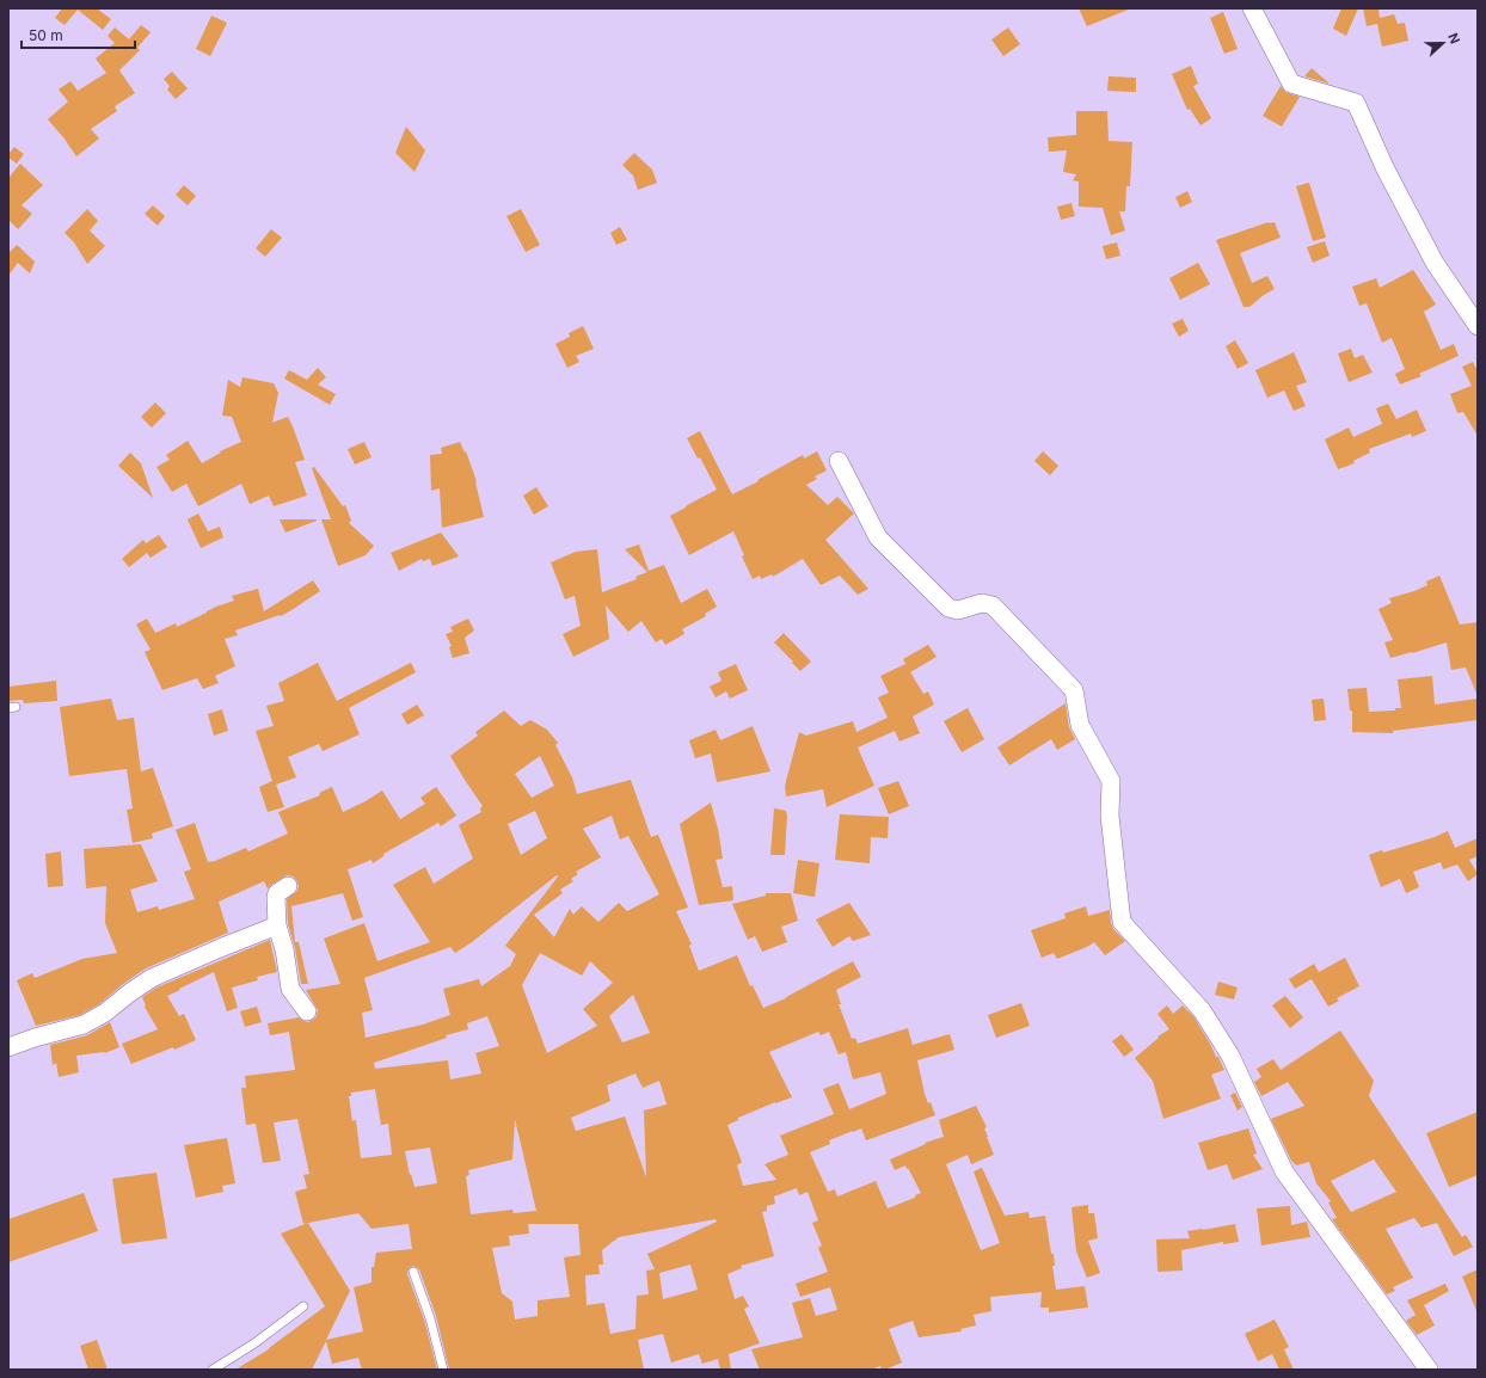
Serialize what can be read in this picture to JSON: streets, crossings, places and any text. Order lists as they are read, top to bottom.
{
  "scale_bar": "50 m",
  "north": "right"
}
